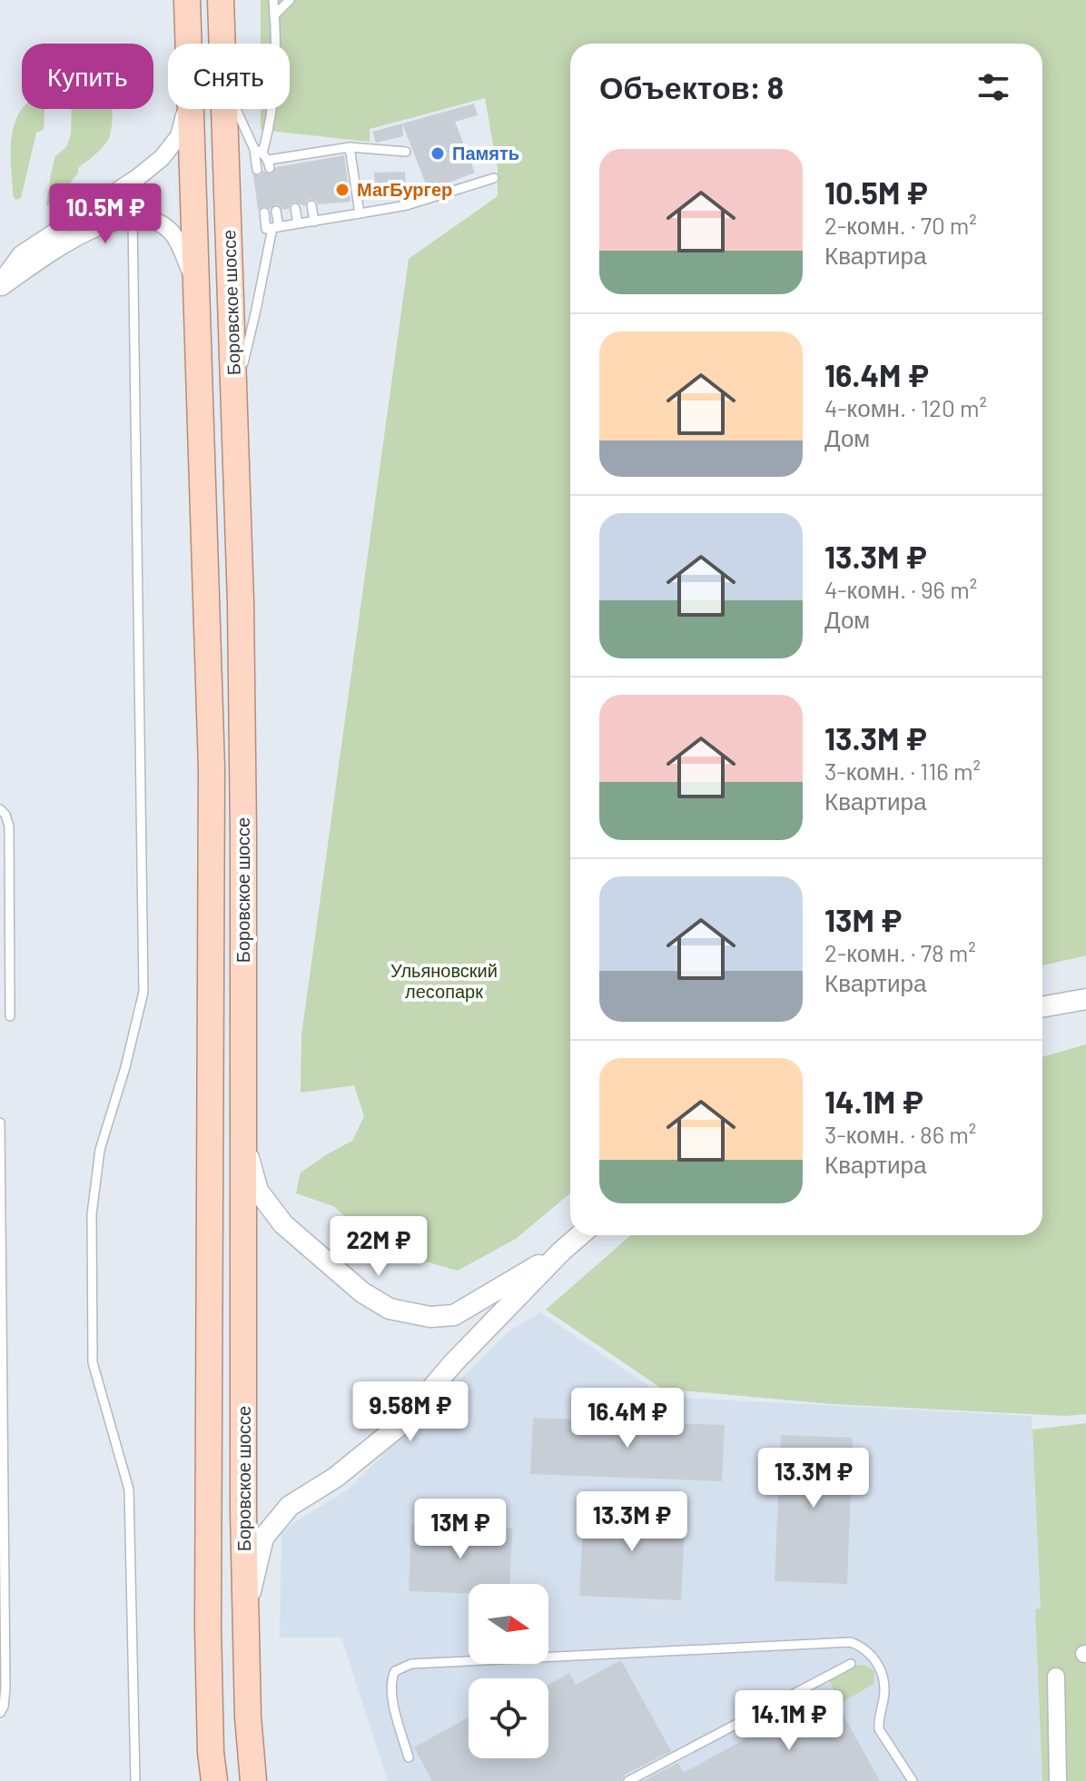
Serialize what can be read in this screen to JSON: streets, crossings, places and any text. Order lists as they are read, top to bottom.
{
  "streets": {
    "main road": ["Боровское шоссе"]
  },
  "parks": ["Ульяновский лесопарк"],
  "places": ["Память", "МагБургер"],
  "north": "right",
  "page": {
    "chip": ["Купить", "Снять"],
    "heading": "Объектов: 8",
    "list": [
      {
        "name": "10.5M ₽",
        "note": "2-комн. · 70 m² · Квартира"
      },
      {
        "name": "16.4M ₽",
        "note": "4-комн. · 120 m² · Дом"
      },
      {
        "name": "13.3M ₽",
        "note": "4-комн. · 96 m² · Дом"
      },
      {
        "name": "13.3M ₽",
        "note": "3-комн. · 116 m² · Квартира"
      },
      {
        "name": "13M ₽",
        "note": "2-комн. · 78 m² · Квартира"
      },
      {
        "name": "14.1M ₽",
        "note": "3-комн. · 86 m² · Квартира"
      }
    ],
    "price": [
      "10.5M ₽",
      "22M ₽",
      "9.58M ₽",
      "16.4M ₽",
      "13.3M ₽",
      "13.3M ₽",
      "13M ₽",
      "14.1M ₽"
    ]
  }
}
